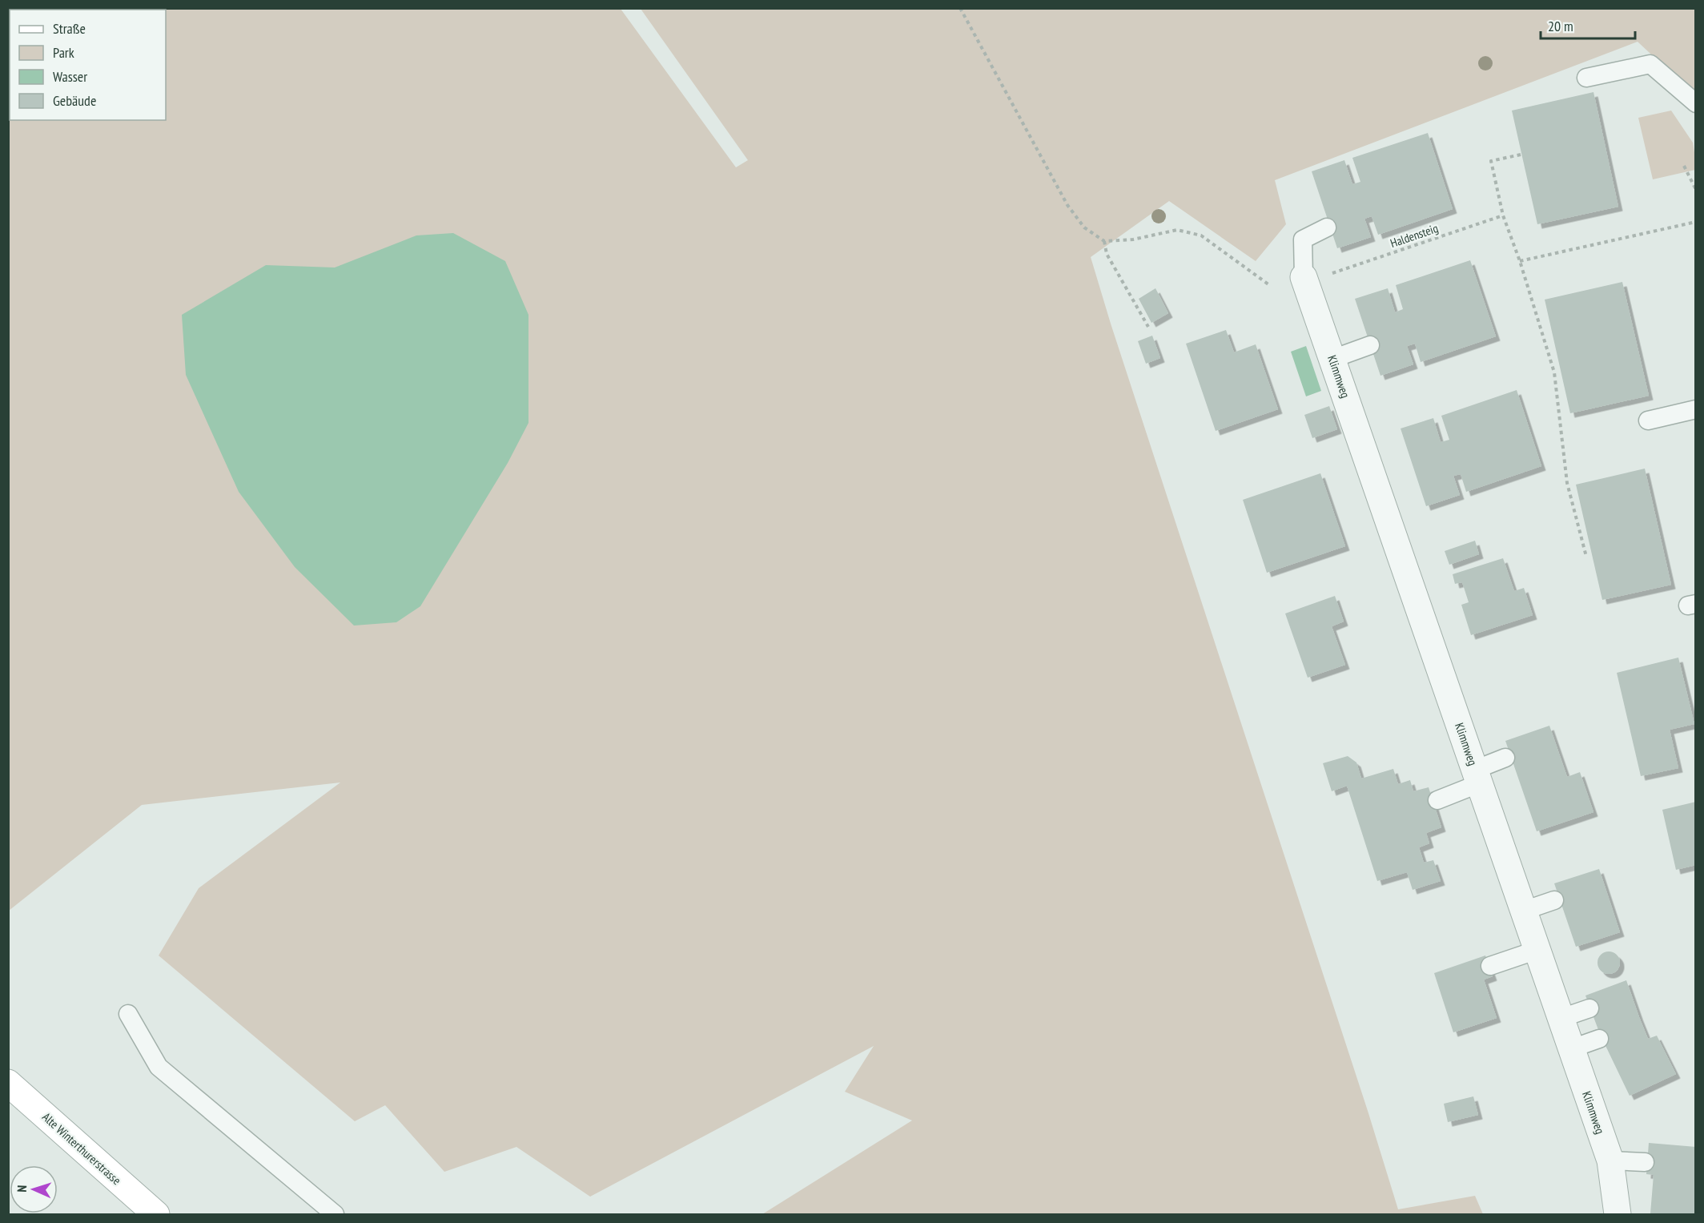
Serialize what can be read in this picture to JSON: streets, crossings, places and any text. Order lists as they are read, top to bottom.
{
  "streets": {
    "main road": ["Alte Winterthurerstrasse"],
    "street": ["Klimmweg"],
    "path": ["Haldensteig"]
  },
  "legend": [
    "Straße",
    "Park",
    "Wasser",
    "Gebäude"
  ],
  "scale_bar": "20 m",
  "north": "left"
}
